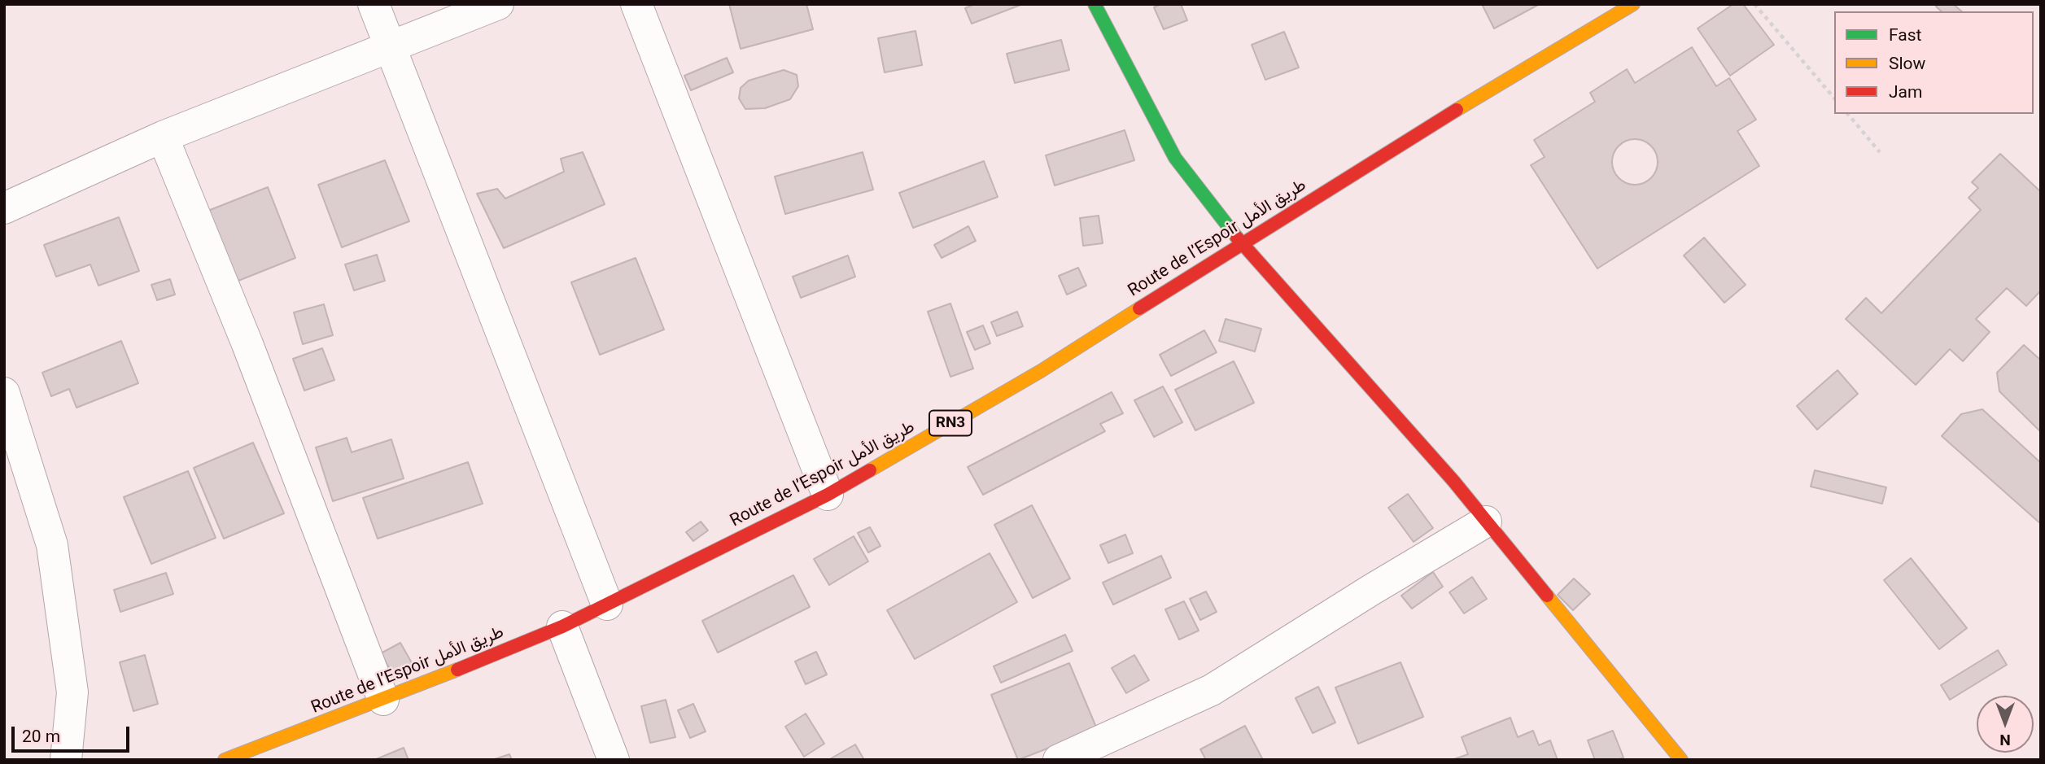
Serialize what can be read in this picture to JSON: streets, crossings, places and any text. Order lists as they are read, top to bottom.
{
  "streets": {
    "main road": ["Route de l’Espoir طريق الأمل", "RN3"]
  },
  "legend": ["Fast", "Slow", "Jam"],
  "scale_bar": "20 m",
  "north": "bottom"
}
